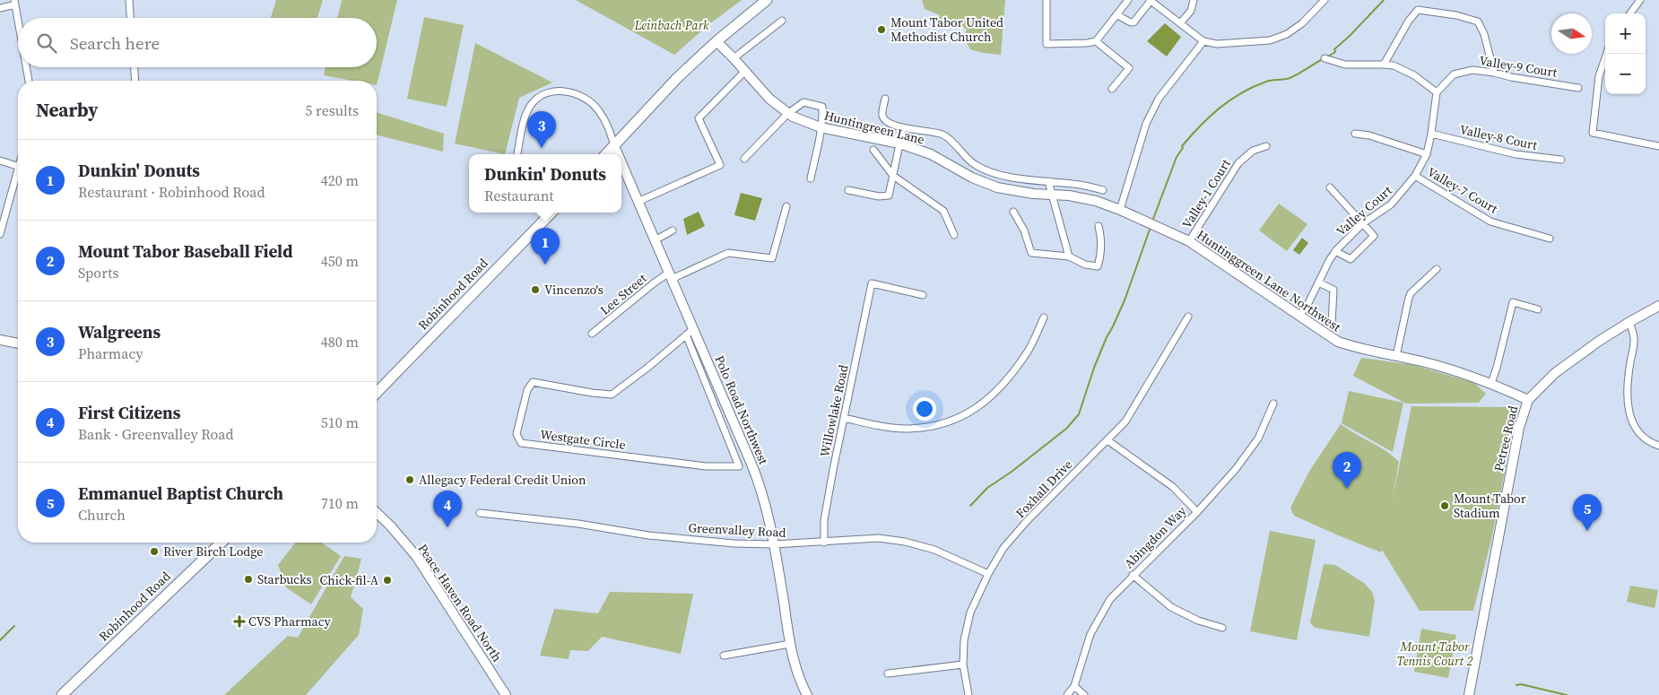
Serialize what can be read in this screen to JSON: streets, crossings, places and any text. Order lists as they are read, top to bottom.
{
  "streets": {
    "main road": ["Robinhood Road"],
    "street": [
      "Valley-9 Court",
      "Huntingreen Lane",
      "Valley-8 Court",
      "Valley-7 Court",
      "Valley-1 Court",
      "Valley Court",
      "Huntinggreen Lane Northwest",
      "Lee Street",
      "Polo Road Northwest",
      "Willowlake Road",
      "Petree Road",
      "Westgate Circle",
      "Foxhall Drive",
      "Greenvalley Road",
      "Abingdon Way",
      "Peace Haven Road North"
    ]
  },
  "crossings": [
    ["Valley-9 Court", "Valley Court"],
    ["Huntingreen Lane", "Huntinggreen Lane Northwest"],
    ["Valley-8 Court", "Valley Court"],
    ["Valley-7 Court", "Valley Court"],
    ["Valley-1 Court", "Huntinggreen Lane Northwest"],
    ["Valley Court", "Huntinggreen Lane Northwest"],
    ["Huntinggreen Lane Northwest", "Petree Road"],
    ["Lee Street", "Polo Road Northwest"],
    ["Polo Road Northwest", "Westgate Circle"],
    ["Polo Road Northwest", "Greenvalley Road"],
    ["Willowlake Road", "Greenvalley Road"],
    ["Foxhall Drive", "Greenvalley Road"]
  ],
  "parks": ["Leinbach Park", "Mount Tabor Tennis Court 2"],
  "places": {
    "other": [
      "Mount Tabor United Methodist Church",
      "Vincenzo's",
      "Allegacy Federal Credit Union",
      "Mount Tabor Stadium",
      "River Birch Lodge",
      "Starbucks",
      "Chick-fil-A"
    ],
    "health": ["CVS Pharmacy"]
  },
  "north": "right",
  "page": {
    "map_buttons": ["+", "−"],
    "search": "Search here",
    "heading": ["Nearby", "5 results"],
    "pins": [
      "3",
      "1",
      "2",
      "4",
      "5"
    ],
    "list": [
      {
        "mark": "1",
        "name": "Dunkin' Donuts",
        "note": "Restaurant · Robinhood Road",
        "value": "420 m"
      },
      {
        "mark": "2",
        "name": "Mount Tabor Baseball Field",
        "note": "Sports",
        "value": "450 m"
      },
      {
        "mark": "3",
        "name": "Walgreens",
        "note": "Pharmacy",
        "value": "480 m"
      },
      {
        "mark": "4",
        "name": "First Citizens",
        "note": "Bank · Greenvalley Road",
        "value": "510 m"
      },
      {
        "mark": "5",
        "name": "Emmanuel Baptist Church",
        "note": "Church",
        "value": "710 m"
      }
    ],
    "popup": ["Dunkin' Donuts", "Restaurant"]
  }
}
